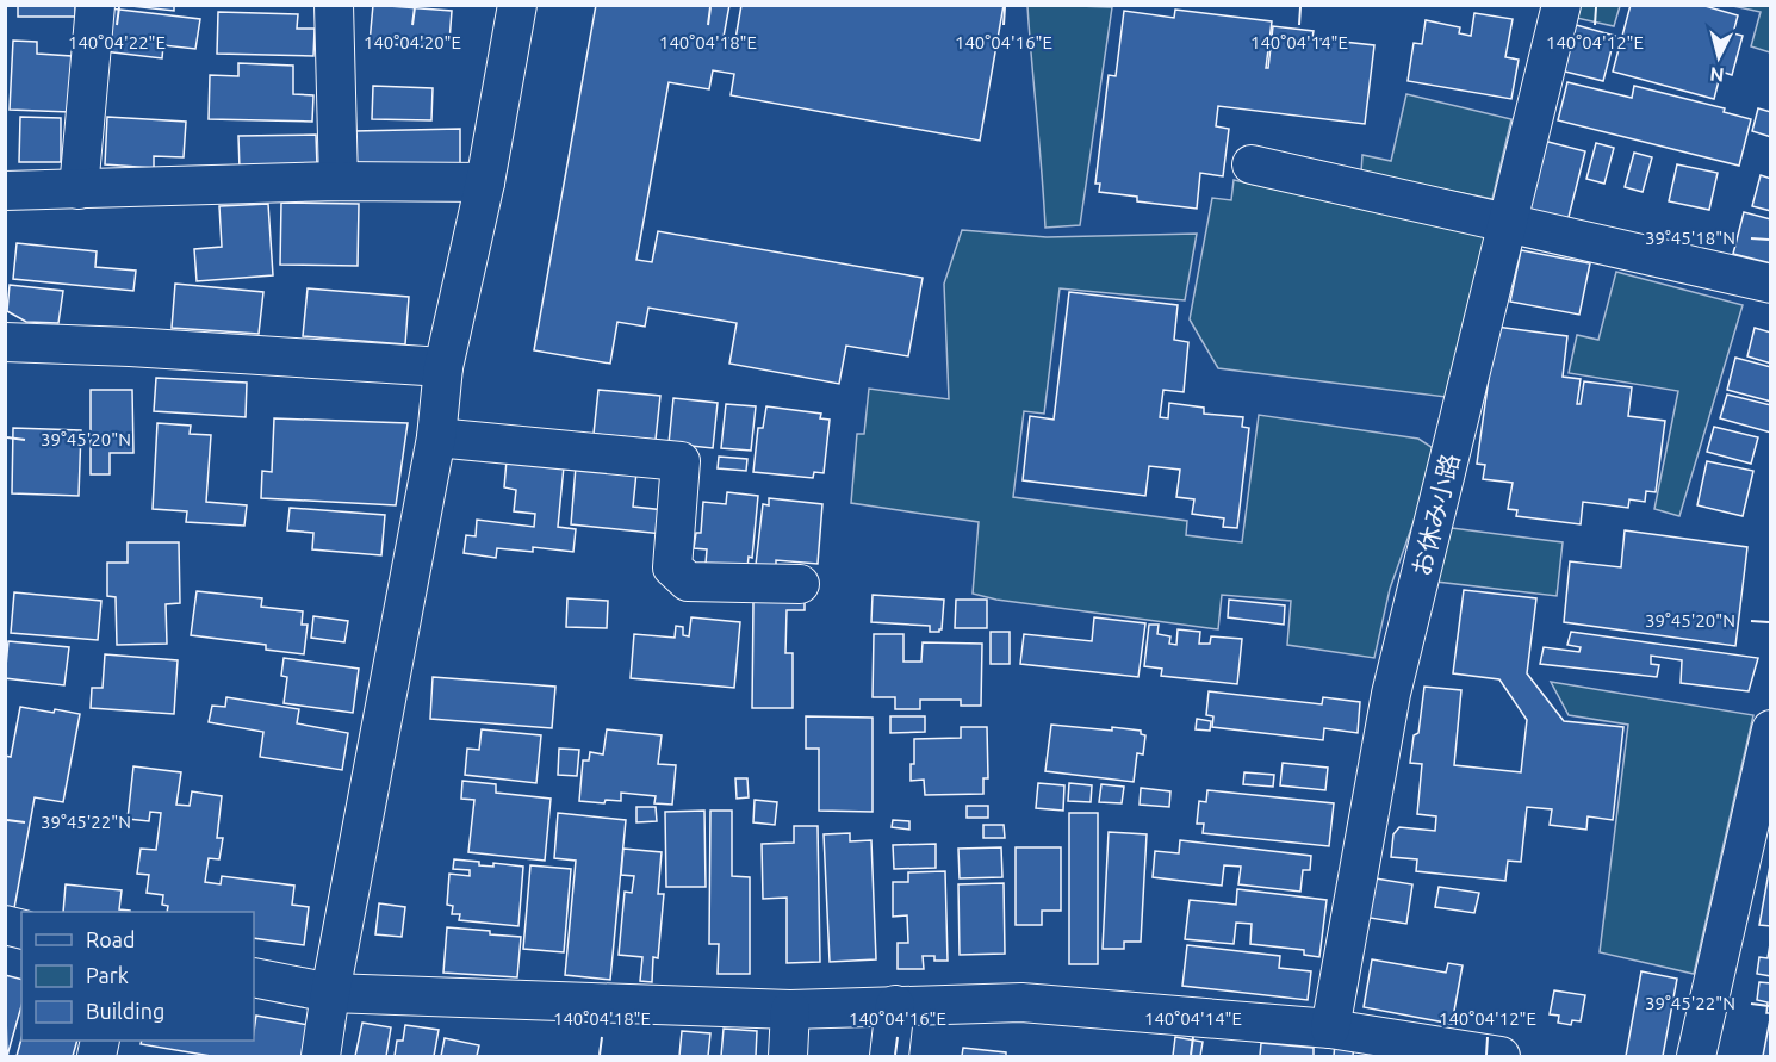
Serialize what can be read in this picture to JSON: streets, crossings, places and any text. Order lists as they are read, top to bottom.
{
  "streets": {
    "street": ["お休み小路"]
  },
  "legend": ["Road", "Park", "Building"],
  "north": "bottom",
  "coordinates": [
    "140°04'22\"E",
    "140°04'20\"E",
    "140°04'18\"E",
    "140°04'16\"E",
    "140°04'14\"E",
    "140°04'12\"E",
    "39°45'18\"N",
    "39°45'20\"N",
    "39°45'22\"N"
  ]
}
